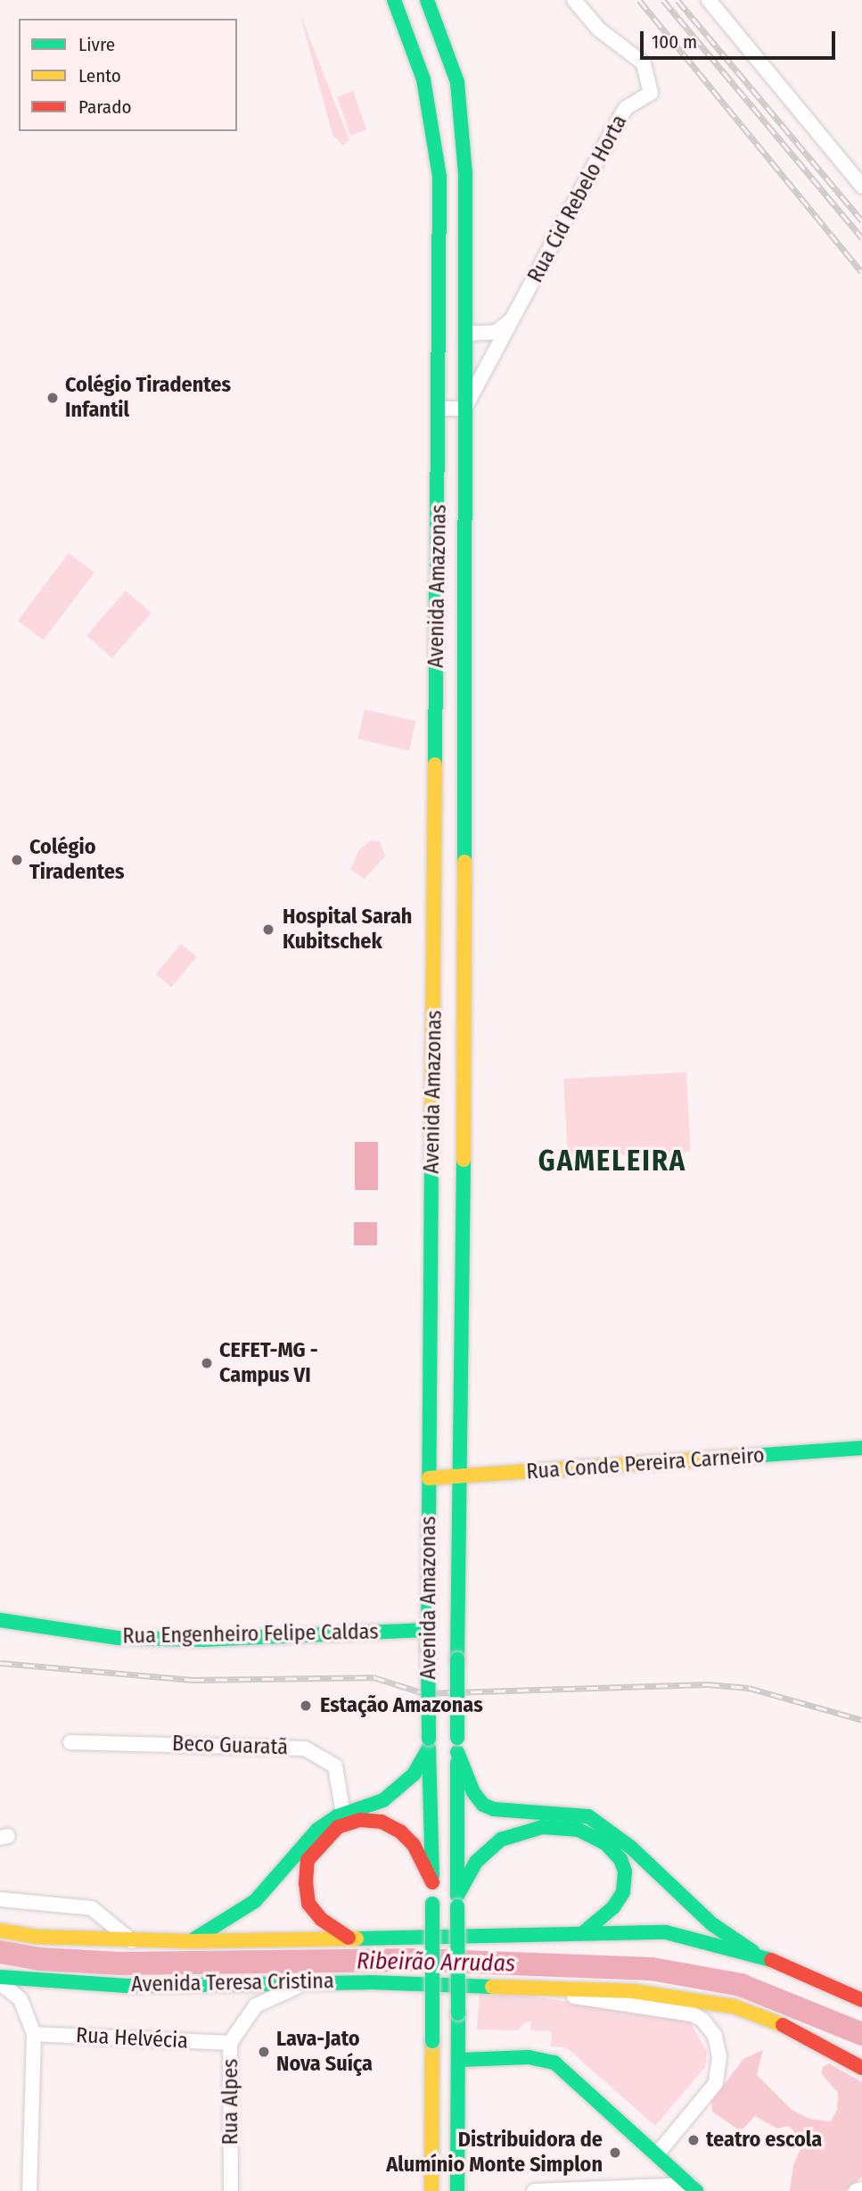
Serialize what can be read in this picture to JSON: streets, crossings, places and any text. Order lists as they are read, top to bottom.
{
  "streets": {
    "main road": [
      "Avenida Amazonas",
      "Rua Conde Pereira Carneiro",
      "Rua Engenheiro Felipe Caldas",
      "Avenida Teresa Cristina"
    ],
    "street": [
      "Rua Cid Rebelo Horta",
      "Beco Guaratã",
      "Rua Helvécia",
      "Rua Alpes"
    ]
  },
  "crossings": [
    ["Rua Cid Rebelo Horta", "Avenida Amazonas"],
    ["Avenida Amazonas", "Rua Conde Pereira Carneiro"],
    ["Avenida Amazonas", "Rua Engenheiro Felipe Caldas"],
    ["Avenida Teresa Cristina", "Rua Alpes"],
    ["Rua Helvécia", "Rua Alpes"]
  ],
  "districts": ["GAMELEIRA"],
  "water": ["Ribeirão Arrudas"],
  "places": [
    "Colégio Tiradentes Infantil",
    "Colégio Tiradentes",
    "Hospital Sarah Kubitschek",
    "CEFET-MG - Campus VI",
    "Estação Amazonas",
    "Lava-Jato Nova Suíça",
    "teatro escola",
    "Distribuidora de Alumínio Monte Simplon"
  ],
  "legend": ["Livre", "Lento", "Parado"],
  "scale_bar": "100 m"
}
